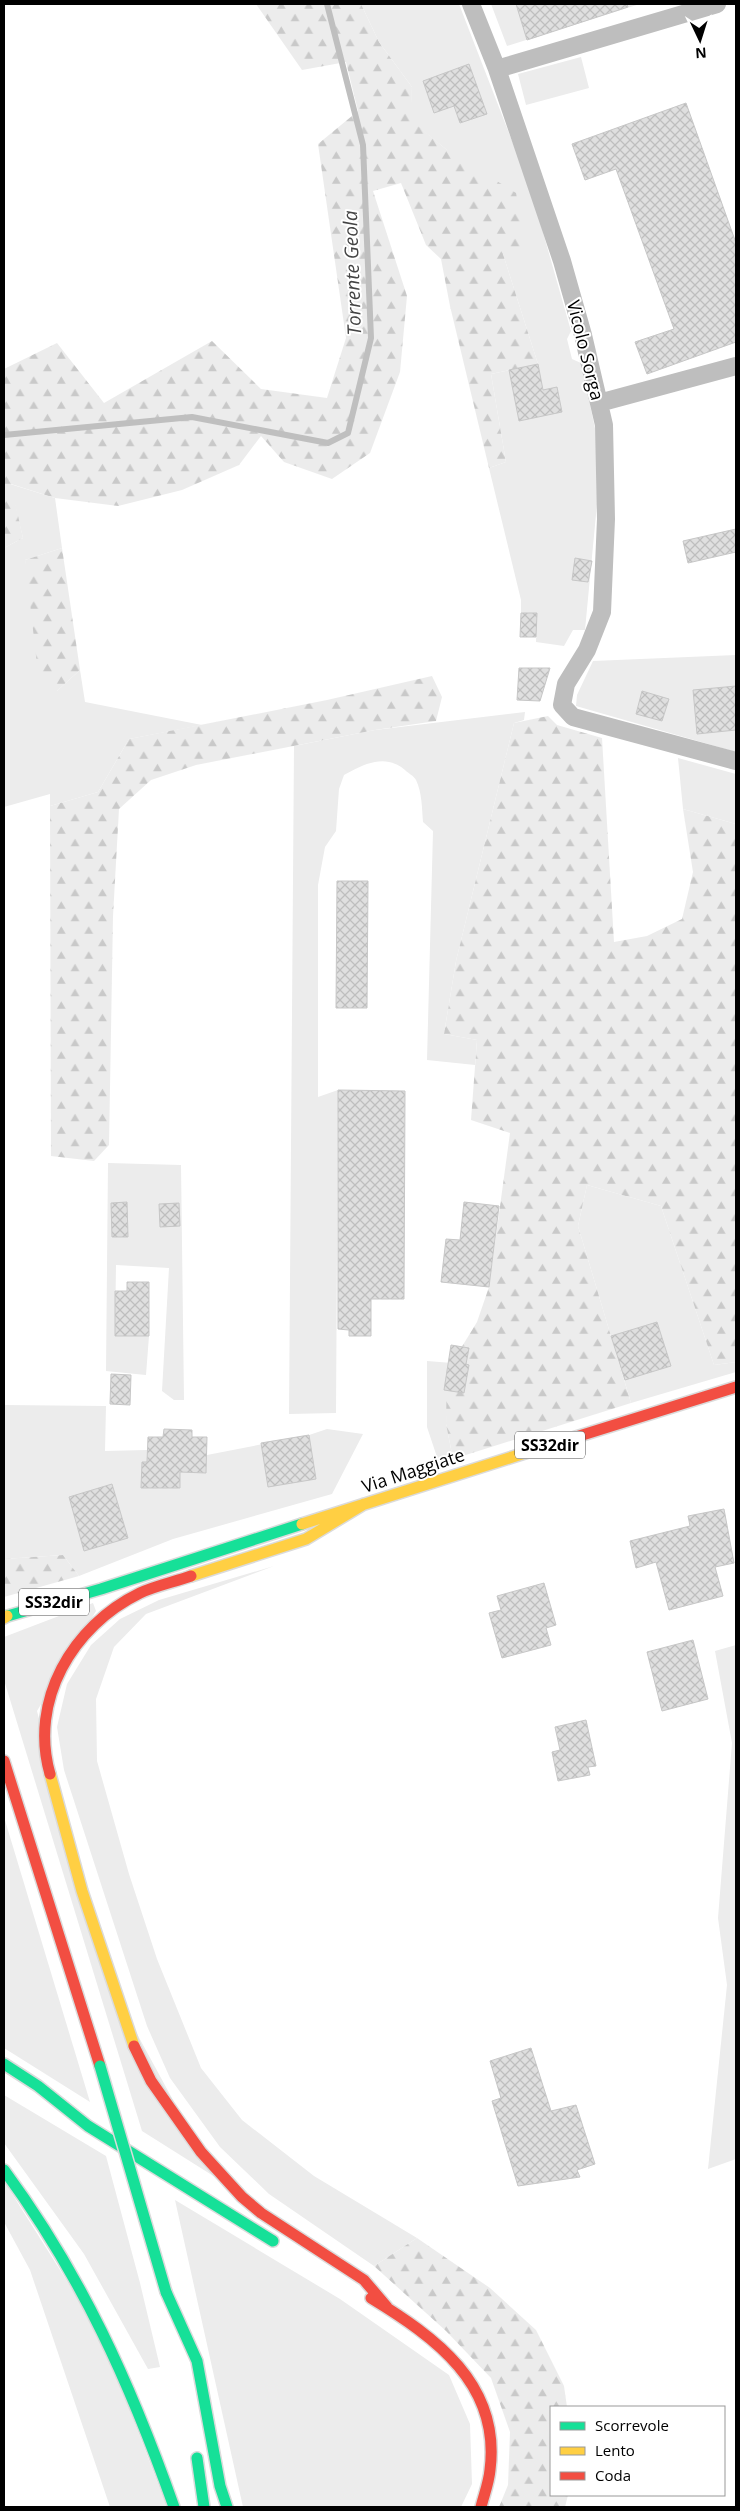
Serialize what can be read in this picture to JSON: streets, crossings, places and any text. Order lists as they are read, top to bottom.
{
  "streets": {
    "main road": ["SS32dir", "Via Maggiate"],
    "street": ["Vicolo Sorga"]
  },
  "water": ["Torrente Geola"],
  "legend": ["Scorrevole", "Lento", "Coda"],
  "north": "bottom"
}
